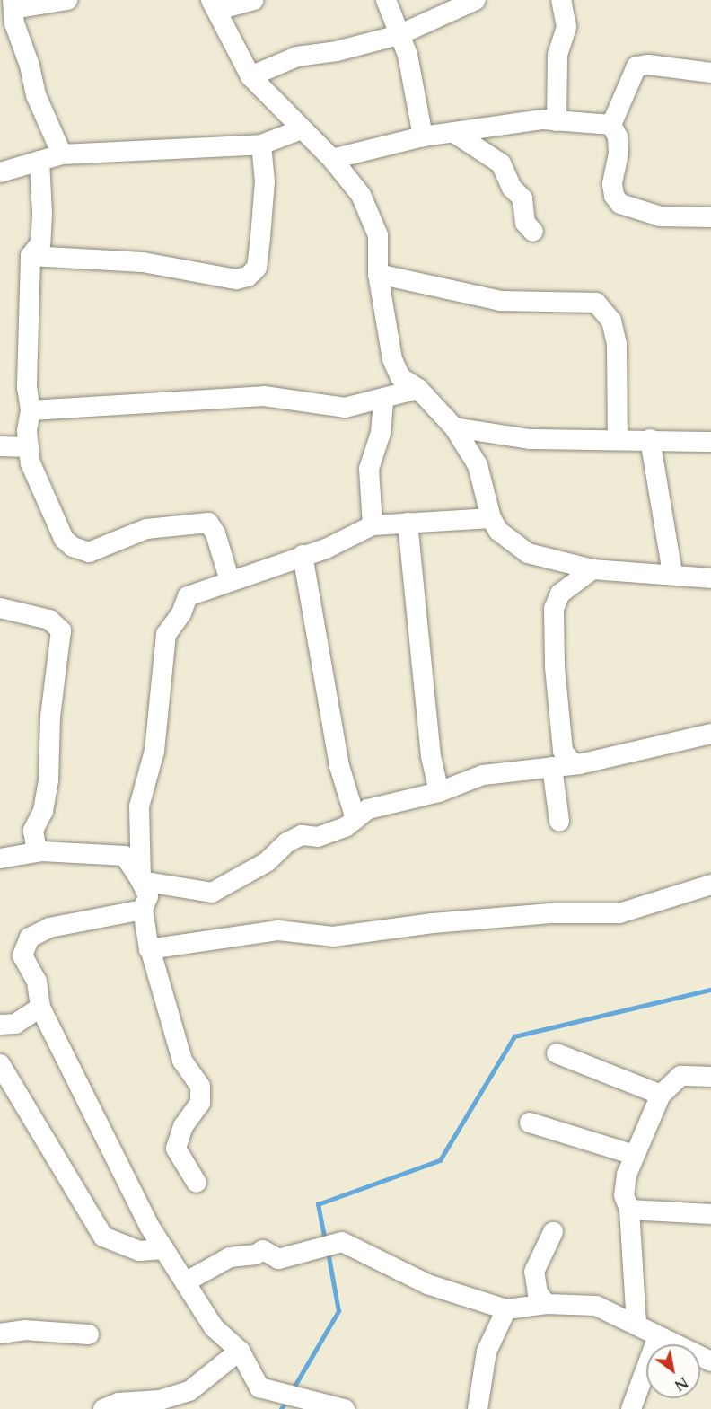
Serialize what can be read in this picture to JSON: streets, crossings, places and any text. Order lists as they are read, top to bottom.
{
  "north": "bottom right"
}
